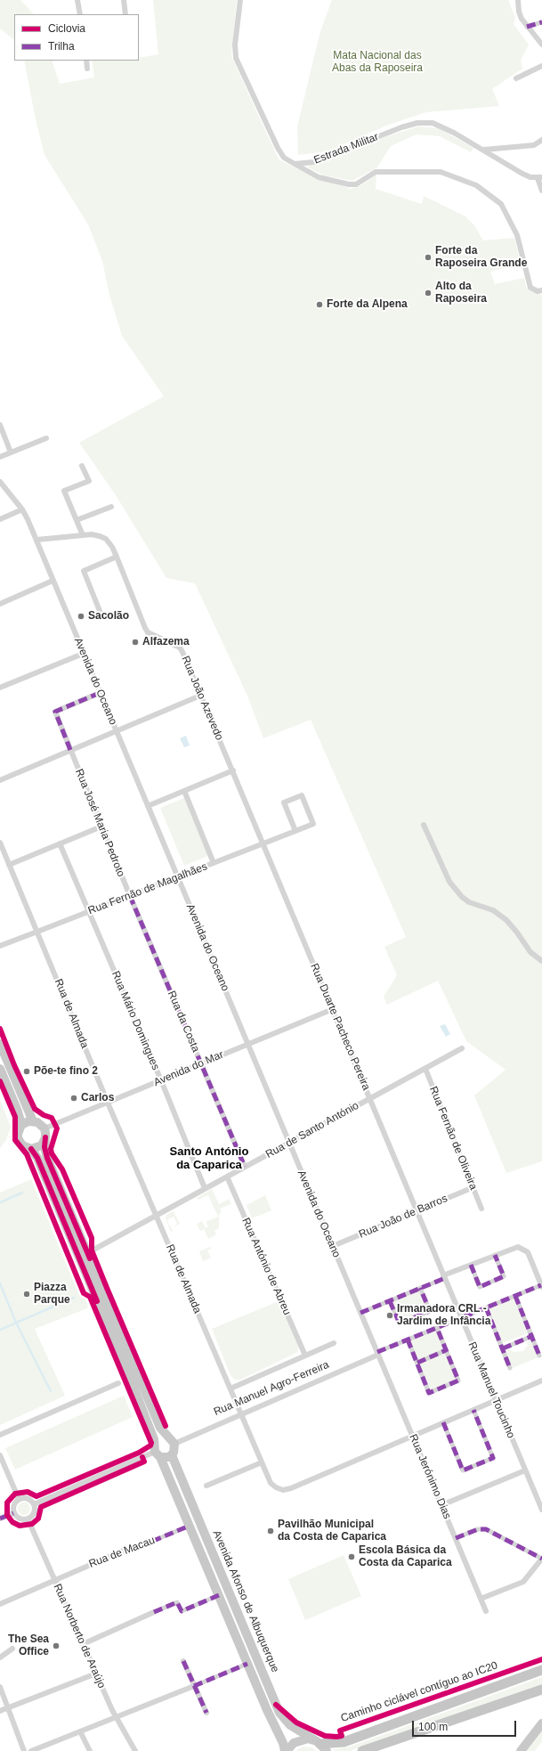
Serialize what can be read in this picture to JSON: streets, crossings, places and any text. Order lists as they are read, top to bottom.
{
  "streets": {
    "main road": ["Rua Manuel Agro-Ferreira", "Avenida Afonso de Albuquerque"],
    "street": [
      "Estrada Militar",
      "Avenida do Oceano",
      "Rua João Azevedo",
      "Rua José Maria Pedroto",
      "Rua Fernão de Magalhães",
      "Rua de Almada",
      "Rua Mário Domingues",
      "Rua da Costa",
      "Rua Duarte Pacheco Pereira",
      "Avenida do Mar",
      "Rua de Santo António",
      "Rua Fernão de Oliveira",
      "Rua João de Barros",
      "Rua António de Abreu",
      "Rua Manuel Toucinho",
      "Rua Jerónimo Dias",
      "Rua de Macau",
      "Rua Norberto de Araújo"
    ],
    "cycle path": ["Caminho ciclável contíguo ao IC20"]
  },
  "crossings": [
    ["Avenida do Oceano", "Rua João Azevedo"],
    ["Avenida do Oceano", "Rua José Maria Pedroto"],
    ["Avenida do Oceano", "Rua Fernão de Magalhães"],
    ["Avenida do Oceano", "Avenida do Mar"],
    ["Avenida do Oceano", "Rua de Santo António"],
    ["Avenida do Oceano", "Rua João de Barros"],
    ["Avenida do Oceano", "Rua Manuel Agro-Ferreira"],
    ["Avenida do Oceano", "Rua Jerónimo Dias"],
    ["Rua João Azevedo", "Rua Fernão de Magalhães"],
    ["Rua João Azevedo", "Rua Duarte Pacheco Pereira"],
    ["Rua José Maria Pedroto", "Rua Fernão de Magalhães"],
    ["Rua José Maria Pedroto", "Rua da Costa"],
    ["Rua Fernão de Magalhães", "Rua de Almada"],
    ["Rua Fernão de Magalhães", "Rua Mário Domingues"],
    ["Rua Fernão de Magalhães", "Rua da Costa"],
    ["Rua Fernão de Magalhães", "Rua Duarte Pacheco Pereira"],
    ["Rua de Almada", "Avenida do Mar"],
    ["Rua de Almada", "Rua de Santo António"],
    ["Rua de Almada", "Rua Manuel Agro-Ferreira"],
    ["Rua de Almada", "Rua Manuel Toucinho"],
    ["Rua de Almada", "Rua Jerónimo Dias"],
    ["Rua Mário Domingues", "Avenida do Mar"],
    ["Rua Mário Domingues", "Rua de Santo António"],
    ["Rua da Costa", "Avenida do Mar"],
    ["Rua da Costa", "Rua de Santo António"],
    ["Rua Duarte Pacheco Pereira", "Avenida do Mar"],
    ["Rua Duarte Pacheco Pereira", "Rua de Santo António"],
    ["Rua Duarte Pacheco Pereira", "Rua João de Barros"],
    ["Rua Duarte Pacheco Pereira", "Rua Manuel Toucinho"],
    ["Avenida do Mar", "Avenida Afonso de Albuquerque"],
    ["Rua de Santo António", "Rua Fernão de Oliveira"],
    ["Rua de Santo António", "Rua António de Abreu"],
    ["Rua Fernão de Oliveira", "Rua João de Barros"],
    ["Rua João de Barros", "Rua Manuel Toucinho"],
    ["Rua Manuel Agro-Ferreira", "Rua Jerónimo Dias"],
    ["Rua Manuel Agro-Ferreira", "Avenida Afonso de Albuquerque"],
    ["Rua de Macau", "Avenida Afonso de Albuquerque"],
    ["Rua de Macau", "Rua Norberto de Araújo"]
  ],
  "districts": ["Santo António da Caparica"],
  "parks": ["Mata Nacional das Abas da Raposeira"],
  "places": [
    "Forte da Raposeira Grande",
    "Alto da Raposeira",
    "Forte da Alpena",
    "Sacolão",
    "Alfazema",
    "Põe-te fino 2",
    "Carlos",
    "Piazza Parque",
    "Irmanadora CRL - Jardim de Infância",
    "Pavilhão Municipal da Costa de Caparica",
    "Escola Básica da Costa da Caparica",
    "The Sea Office"
  ],
  "legend": ["Ciclovia", "Trilha"],
  "scale_bar": "100 m"
}
